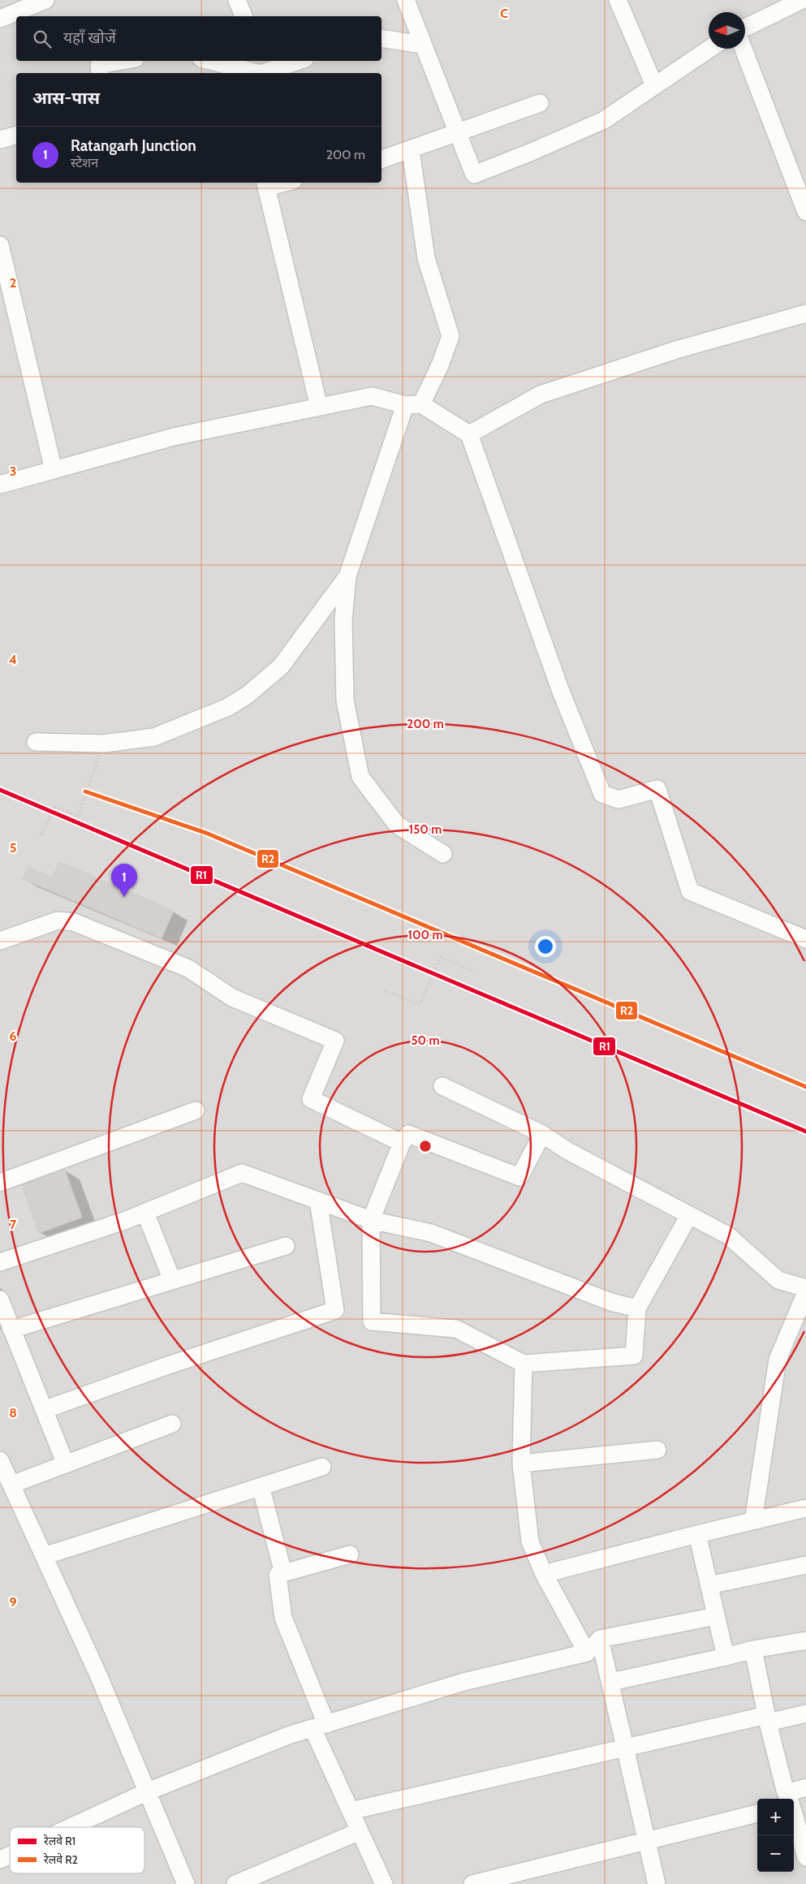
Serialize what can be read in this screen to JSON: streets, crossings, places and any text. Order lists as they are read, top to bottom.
{
  "lines": ["rail line R1", "rail line R2"],
  "legend": ["रेलवे R1", "रेलवे R2"],
  "north": "left",
  "page": {
    "search": "यहाँ खोजें",
    "heading": "आस-पास",
    "list": [
      {
        "mark": "1",
        "name": "Ratangarh Junction",
        "note": "स्टेशन",
        "value": "200 m"
      }
    ],
    "pins": "1",
    "map_buttons": ["+", "−"]
  },
  "grid": {
    "columns": ["C"],
    "rows": [
      "2",
      "3",
      "4",
      "5",
      "6",
      "7",
      "8",
      "9"
    ]
  },
  "rings": [
    "200 m",
    "150 m",
    "100 m",
    "50 m"
  ]
}
